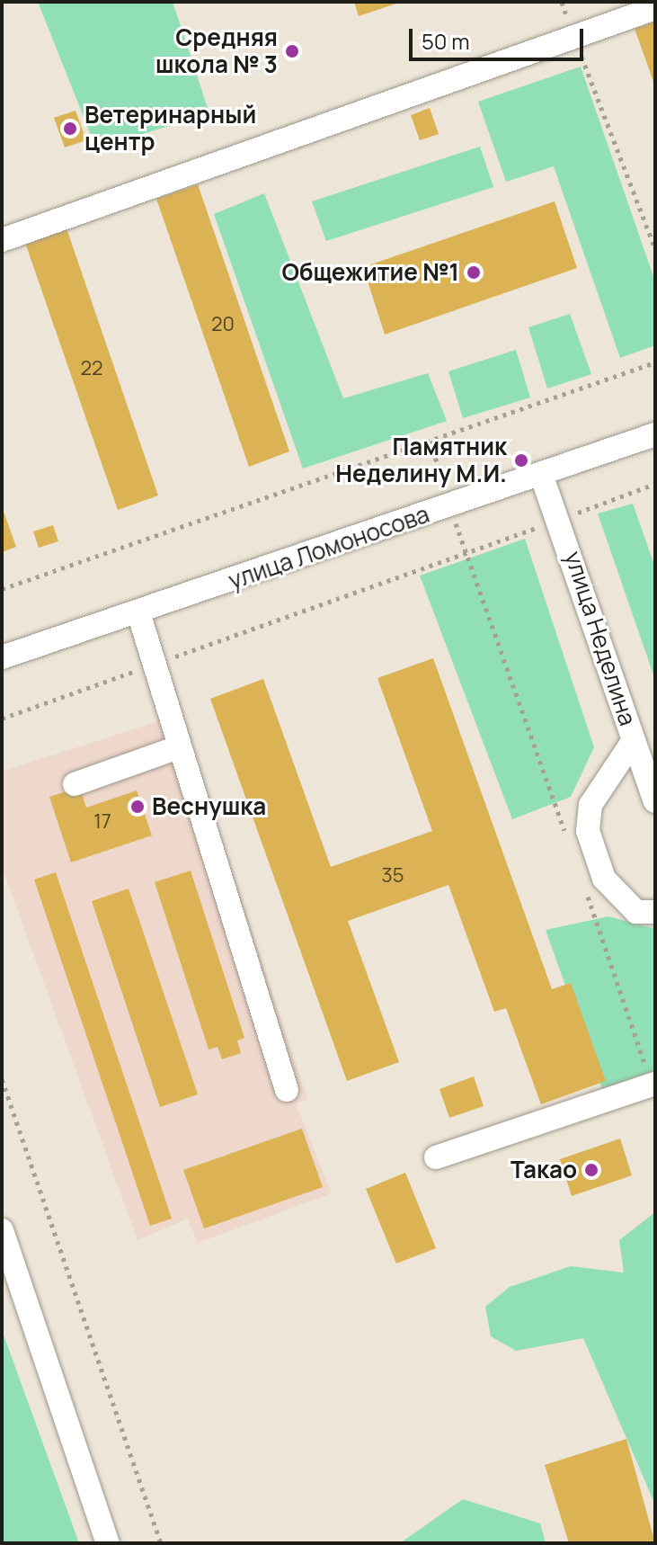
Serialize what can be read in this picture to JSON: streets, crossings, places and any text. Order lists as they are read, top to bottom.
{
  "streets": {
    "street": ["улица Ломоносова", "улица Неделина"]
  },
  "crossings": [
    ["улица Ломоносова", "улица Неделина"]
  ],
  "places": [
    "Средняя школа № 3",
    "Ветеринарный центр",
    "Общежитие №1",
    "Памятник Неделину М.И.",
    "Веснушка",
    "Такао"
  ],
  "house_numbers": [
    "20",
    "22",
    "17",
    "35"
  ],
  "scale_bar": "50 m"
}
